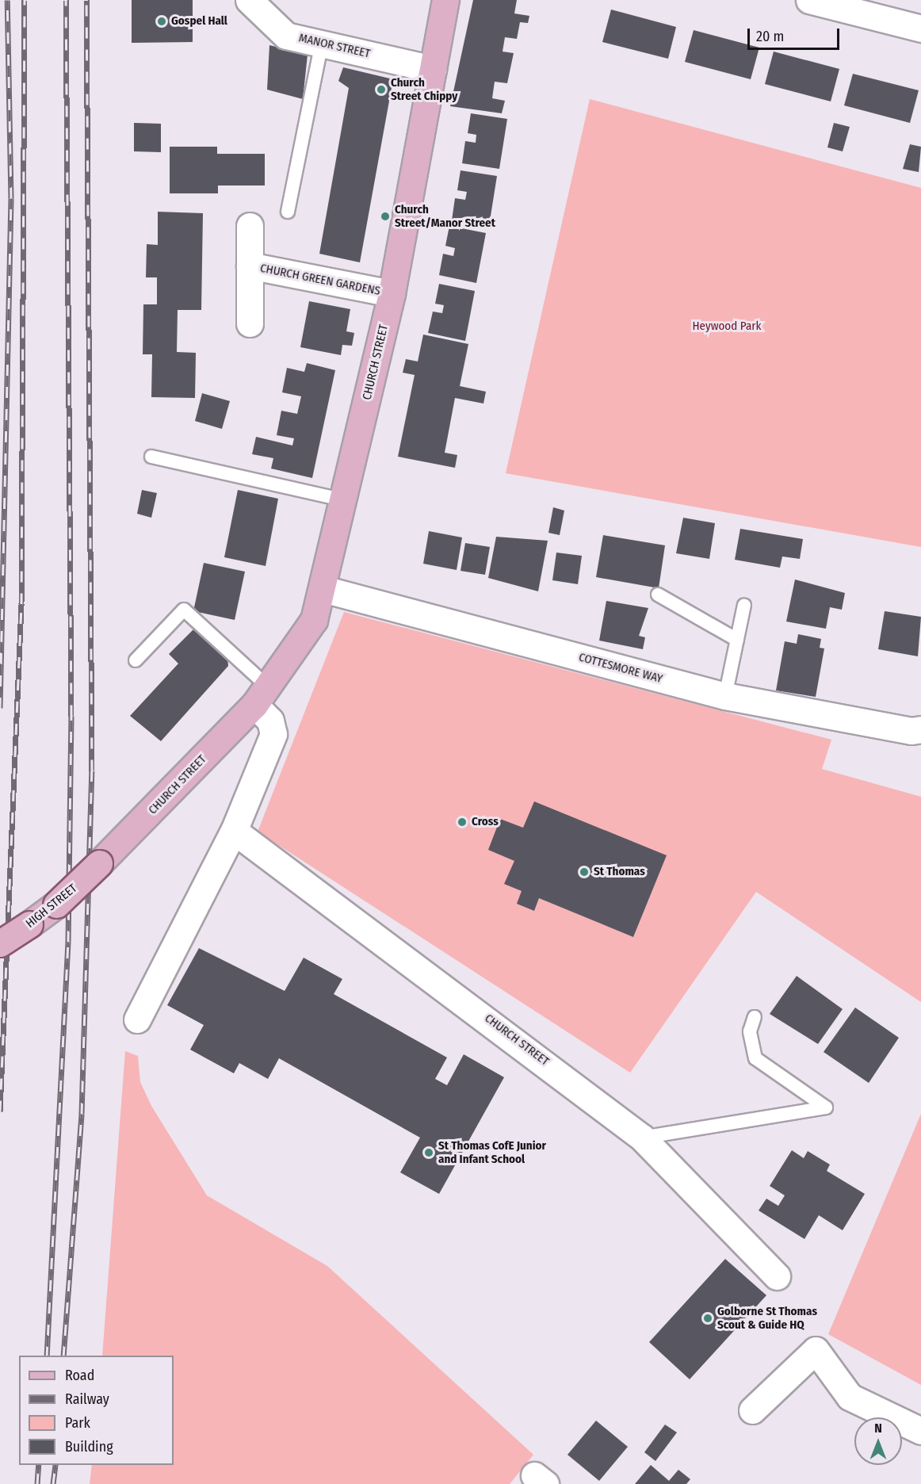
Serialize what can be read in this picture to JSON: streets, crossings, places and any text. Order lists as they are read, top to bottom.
{
  "streets": {
    "main road": ["CHURCH STREET", "HIGH STREET"],
    "street": ["MANOR STREET", "CHURCH GREEN GARDENS", "COTTESMORE WAY"]
  },
  "crossings": [
    ["MANOR STREET", "CHURCH STREET"],
    ["CHURCH GREEN GARDENS", "CHURCH STREET"],
    ["CHURCH STREET", "COTTESMORE WAY"],
    ["CHURCH STREET", "HIGH STREET"]
  ],
  "parks": ["Heywood Park"],
  "places": [
    "Gospel Hall",
    "Church Street Chippy",
    "Church Street/Manor Street",
    "Cross",
    "St Thomas",
    "St Thomas CofE Junior and Infant School",
    "Golborne St Thomas Scout & Guide HQ"
  ],
  "legend": [
    "Road",
    "Railway",
    "Park",
    "Building"
  ],
  "scale_bar": "20 m",
  "north": "top"
}
